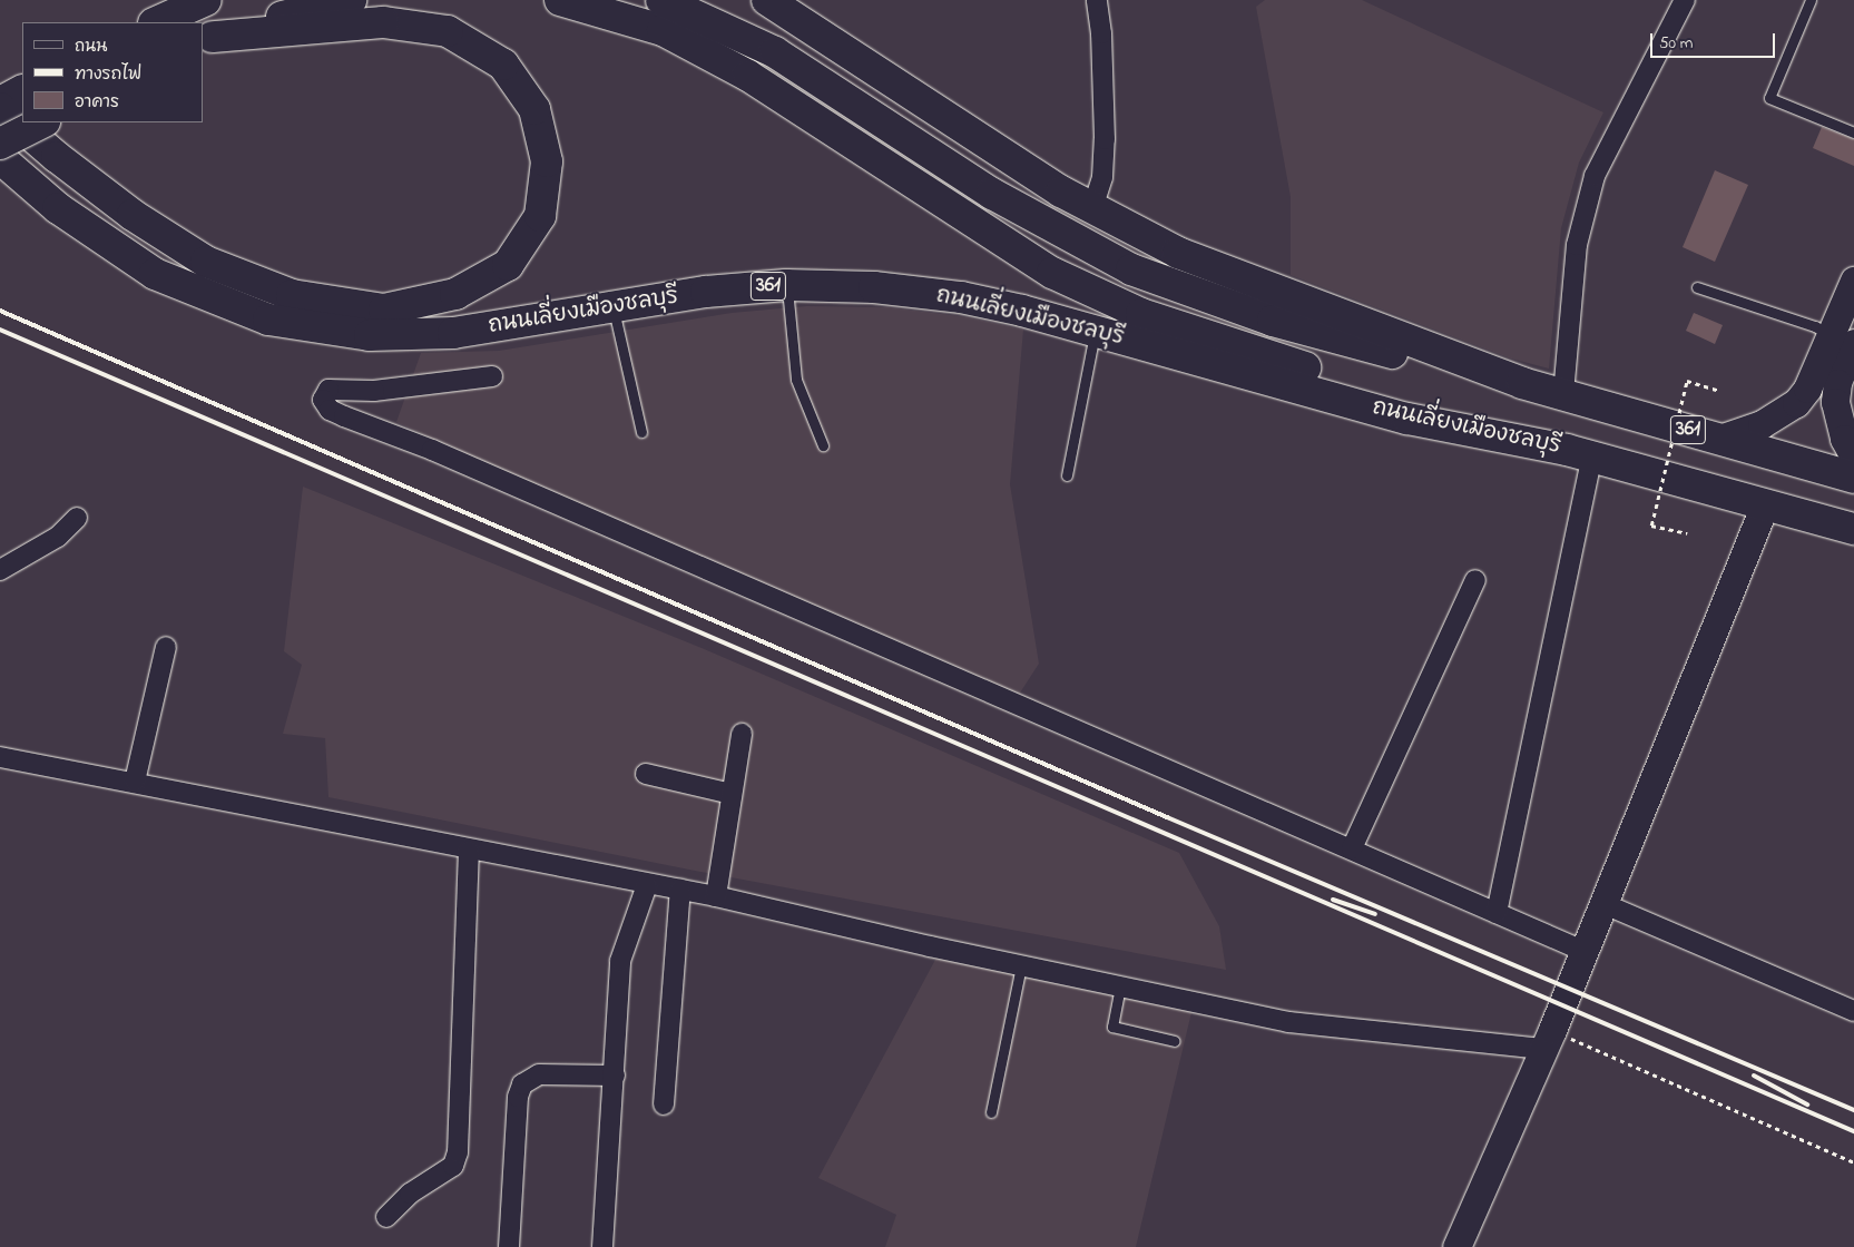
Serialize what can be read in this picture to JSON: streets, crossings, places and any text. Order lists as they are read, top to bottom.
{
  "streets": {
    "highway": ["361", "ถนนเลี่ยงเมืองชลบุรี"]
  },
  "legend": ["ถนน", "ทางรถไฟ", "อาคาร"],
  "scale_bar": "50 m"
}
